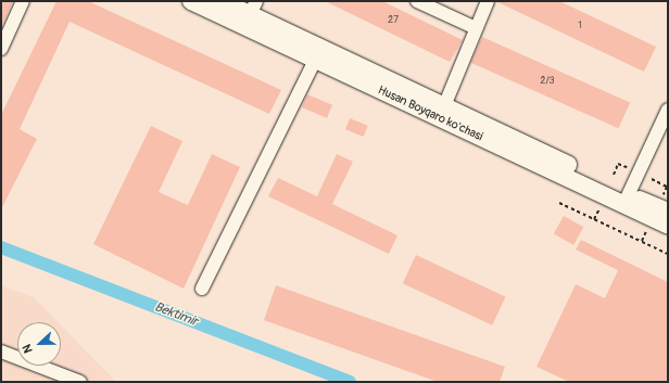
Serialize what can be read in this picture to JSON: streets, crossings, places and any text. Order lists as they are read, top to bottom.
{
  "streets": {
    "main road": ["Husan Boyqaro ko'chasi"]
  },
  "water": ["Bektimir"],
  "house_numbers": ["27", "1", "2/3"],
  "north": "left"
}
